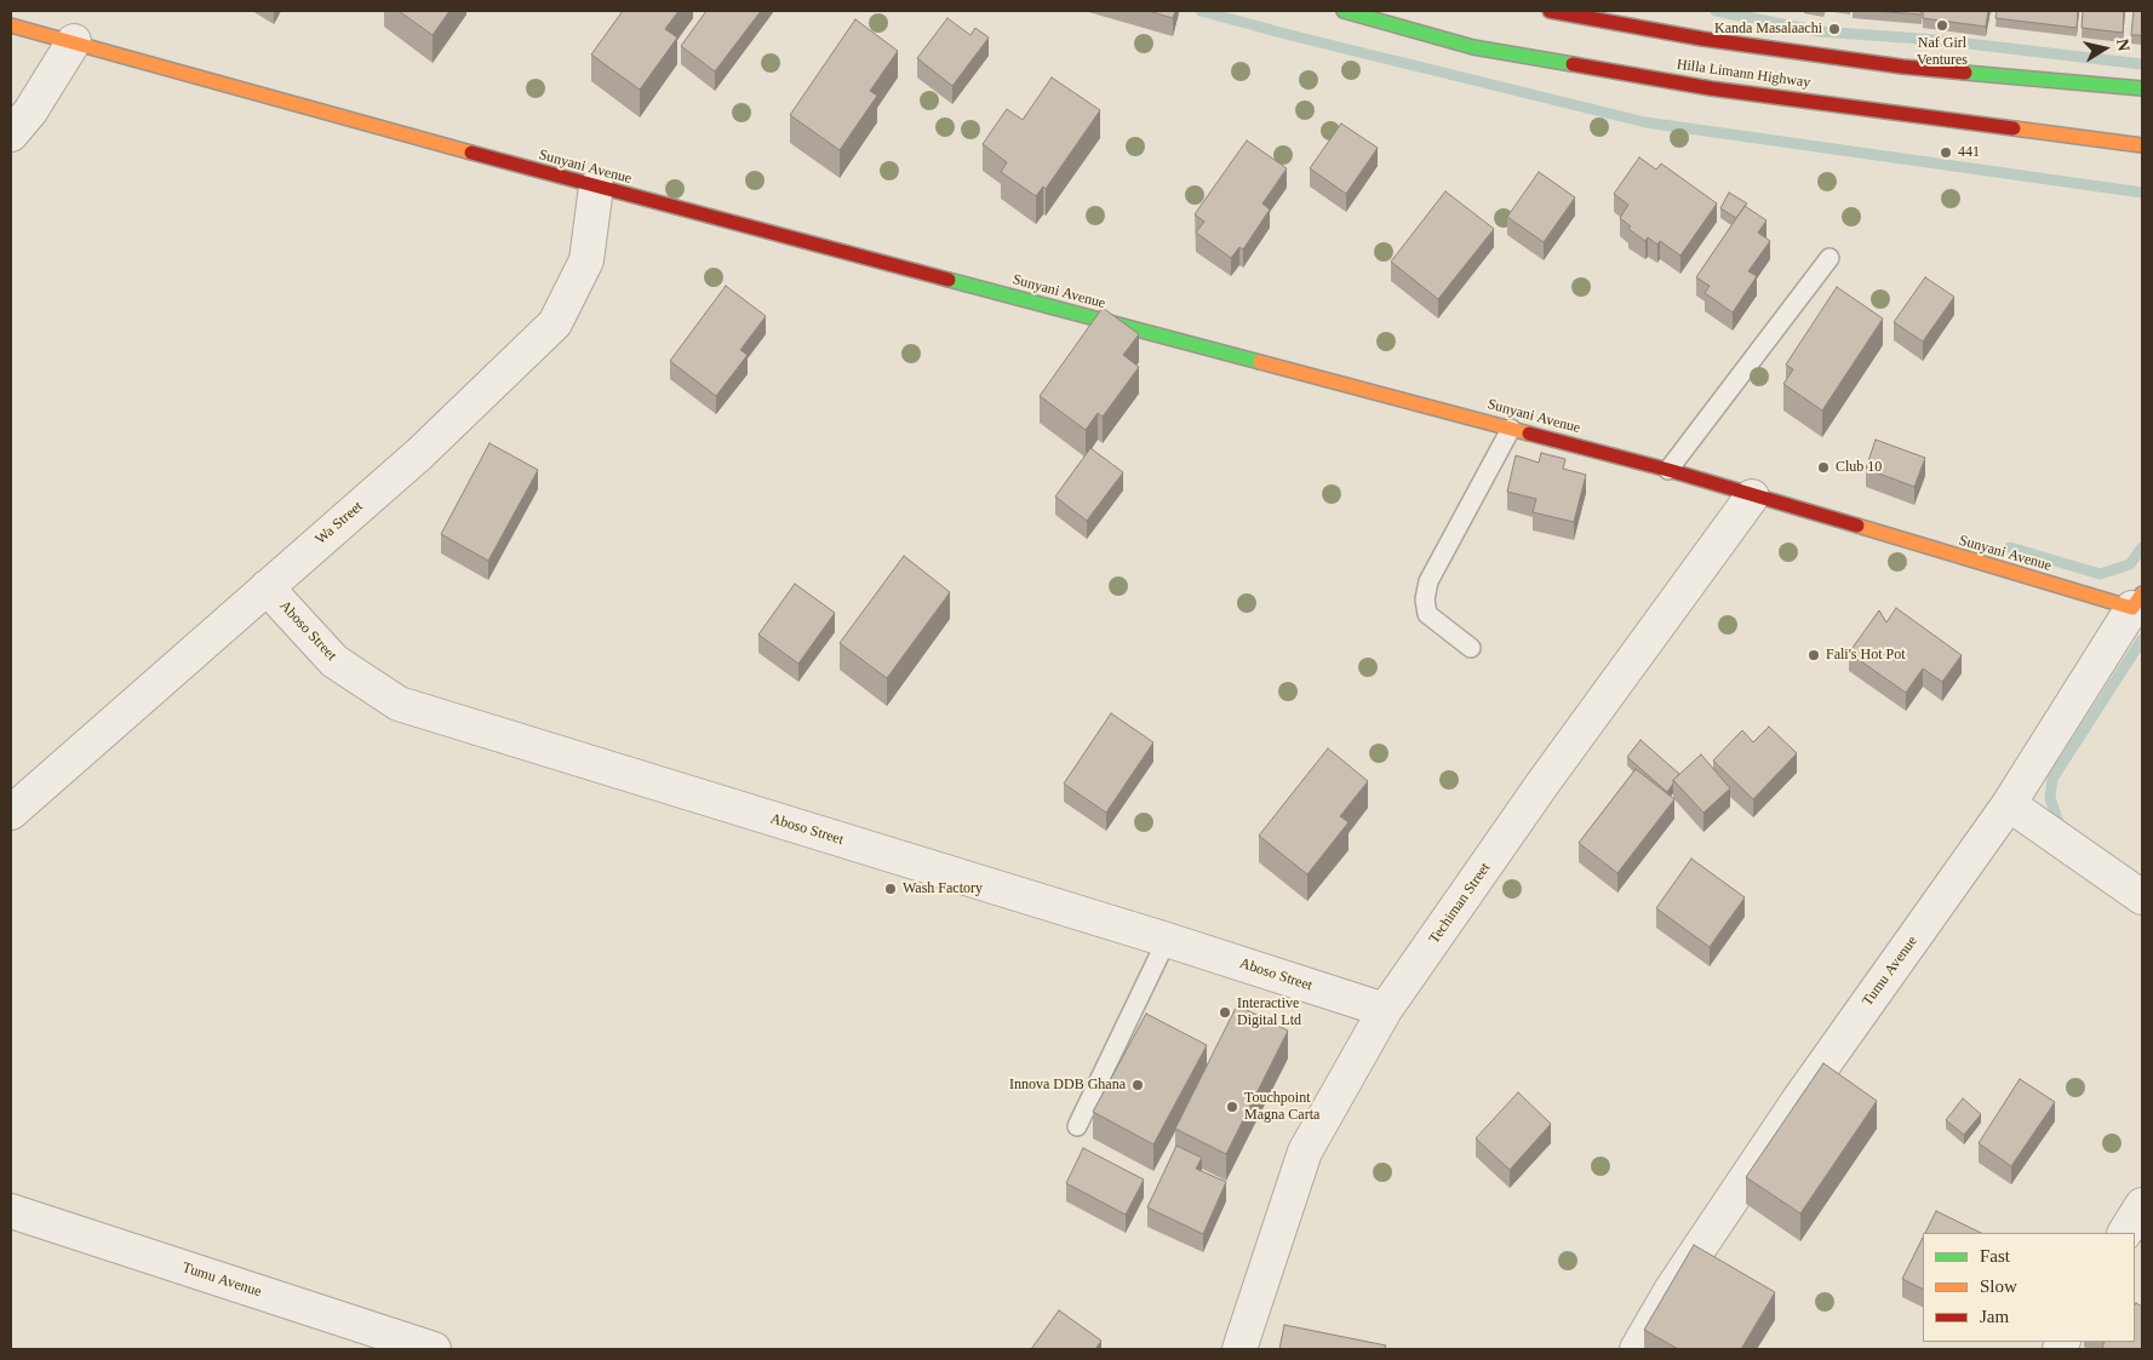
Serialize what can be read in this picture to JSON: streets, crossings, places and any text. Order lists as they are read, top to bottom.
{
  "streets": {
    "street": [
      "Hilla Limann Highway",
      "Sunyani Avenue",
      "Wa Street",
      "Aboso Street",
      "Techiman Street",
      "Tumu Avenue"
    ]
  },
  "crossings": [
    ["Sunyani Avenue", "Wa Street"],
    ["Sunyani Avenue", "Techiman Street"],
    ["Sunyani Avenue", "Tumu Avenue"],
    ["Wa Street", "Aboso Street"],
    ["Aboso Street", "Techiman Street"]
  ],
  "places": [
    "Naf Girl Ventures",
    "Kanda Masalaachi",
    "441",
    "Club 10",
    "Fali's Hot Pot",
    "Wash Factory",
    "Interactive Digital Ltd",
    "Innova DDB Ghana",
    "Touchpoint Magna Carta"
  ],
  "legend": ["Fast", "Slow", "Jam"],
  "north": "right"
}
